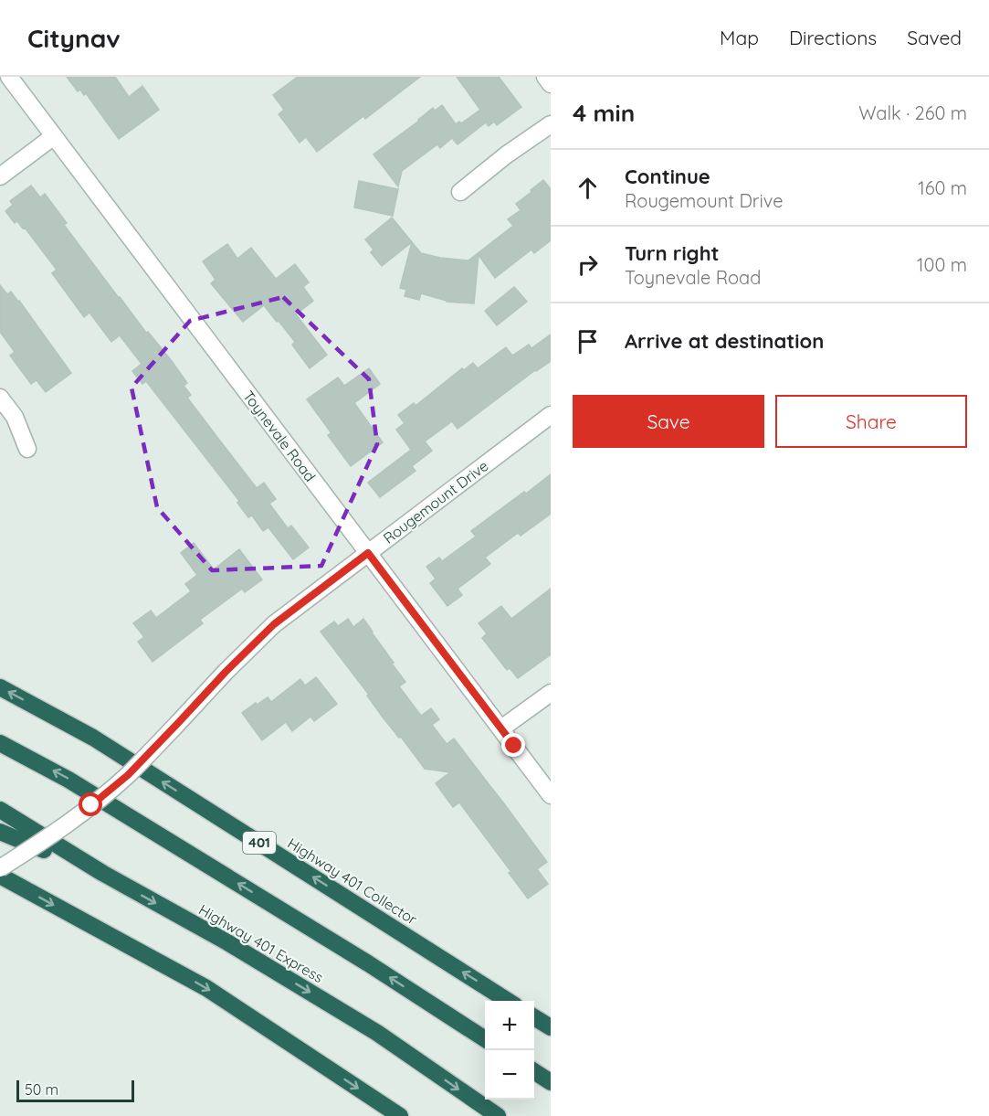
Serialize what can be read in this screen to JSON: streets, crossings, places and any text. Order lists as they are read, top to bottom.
{
  "streets": {
    "highway": ["401", "Highway 401 Collector", "Highway 401 Express"],
    "street": ["Toynevale Road", "Rougemount Drive"]
  },
  "crossings": [
    ["Toynevale Road", "Rougemount Drive"]
  ],
  "scale_bar": "50 m",
  "page": {
    "header": "Citynav",
    "nav": ["Map", "Directions", "Saved"],
    "heading": ["4 min", "Walk · 260 m"],
    "list": [
      ["Continue", "Rougemount Drive", "160 m"],
      ["Turn right", "Toynevale Road", "100 m"],
      "Arrive at destination"
    ],
    "buttons": ["Save", "Share"],
    "map_buttons": ["+", "−"],
    "scale": "50 m"
  }
}
